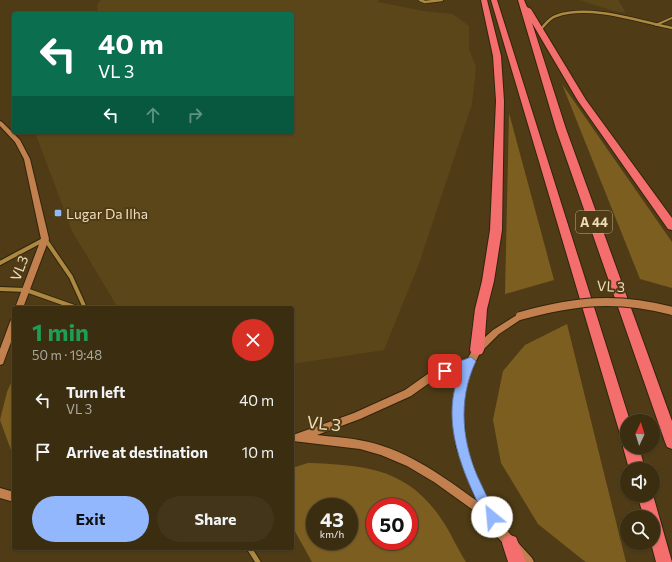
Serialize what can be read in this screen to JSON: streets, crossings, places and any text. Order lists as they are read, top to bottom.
{
  "streets": {
    "highway": ["A 44"],
    "main road": ["VL3", "VL 3"]
  },
  "places": {
    "transit": ["Lugar Da Ilha"]
  },
  "north": "top",
  "page": {
    "turn": ["40 m", "VL 3"],
    "heading": ["1 min", "50 m · 19:48"],
    "list": [
      {
        "name": "Turn left",
        "note": "VL 3",
        "value": "40 m"
      },
      {
        "name": "Arrive at destination",
        "value": "10 m"
      }
    ],
    "buttons": ["Exit", "Share"],
    "speed": "43 km/h",
    "limit": "50"
  }
}
